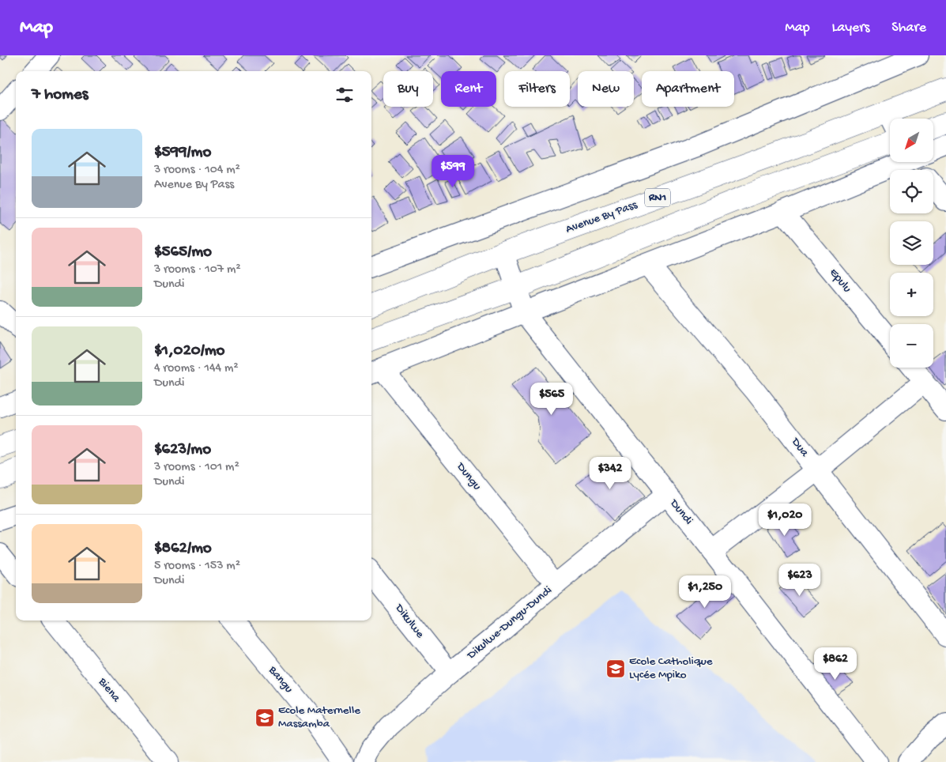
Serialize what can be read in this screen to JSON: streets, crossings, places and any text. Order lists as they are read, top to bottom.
{
  "streets": {
    "highway": ["RN1", "Avenue By Pass"],
    "street": [
      "Epulu",
      "Dua",
      "Dungu",
      "Dundi",
      "Dikulwe",
      "Dikulwe-Dungu-Dundi",
      "Bangu",
      "Biena"
    ]
  },
  "crossings": [
    ["Avenue By Pass", "Dundi"],
    ["Dungu", "Dikulwe-Dungu-Dundi"],
    ["Dundi", "Dikulwe-Dungu-Dundi"],
    ["Dikulwe", "Dikulwe-Dungu-Dundi"]
  ],
  "places": {
    "school or university": ["Ecole Catholique Lycée Mpiko", "Ecole Maternelle Massamba"]
  },
  "north": "bottom left",
  "page": {
    "header": "Map",
    "nav": ["Map", "Layers", "Share"],
    "chip": [
      "Buy",
      "Rent",
      "Filters",
      "New",
      "Apartment"
    ],
    "heading": "7 homes",
    "map_buttons": ["+", "−"],
    "list": [
      {
        "name": "$599/mo",
        "note": "3 rooms · 104 m² · Avenue By Pass"
      },
      {
        "name": "$565/mo",
        "note": "3 rooms · 107 m² · Dundi"
      },
      {
        "name": "$1,020/mo",
        "note": "4 rooms · 144 m² · Dundi"
      },
      {
        "name": "$623/mo",
        "note": "3 rooms · 101 m² · Dundi"
      },
      {
        "name": "$862/mo",
        "note": "5 rooms · 153 m² · Dundi"
      }
    ],
    "price": [
      "$599",
      "$565",
      "$342",
      "$1,020",
      "$623",
      "$1,250",
      "$862"
    ]
  }
}
